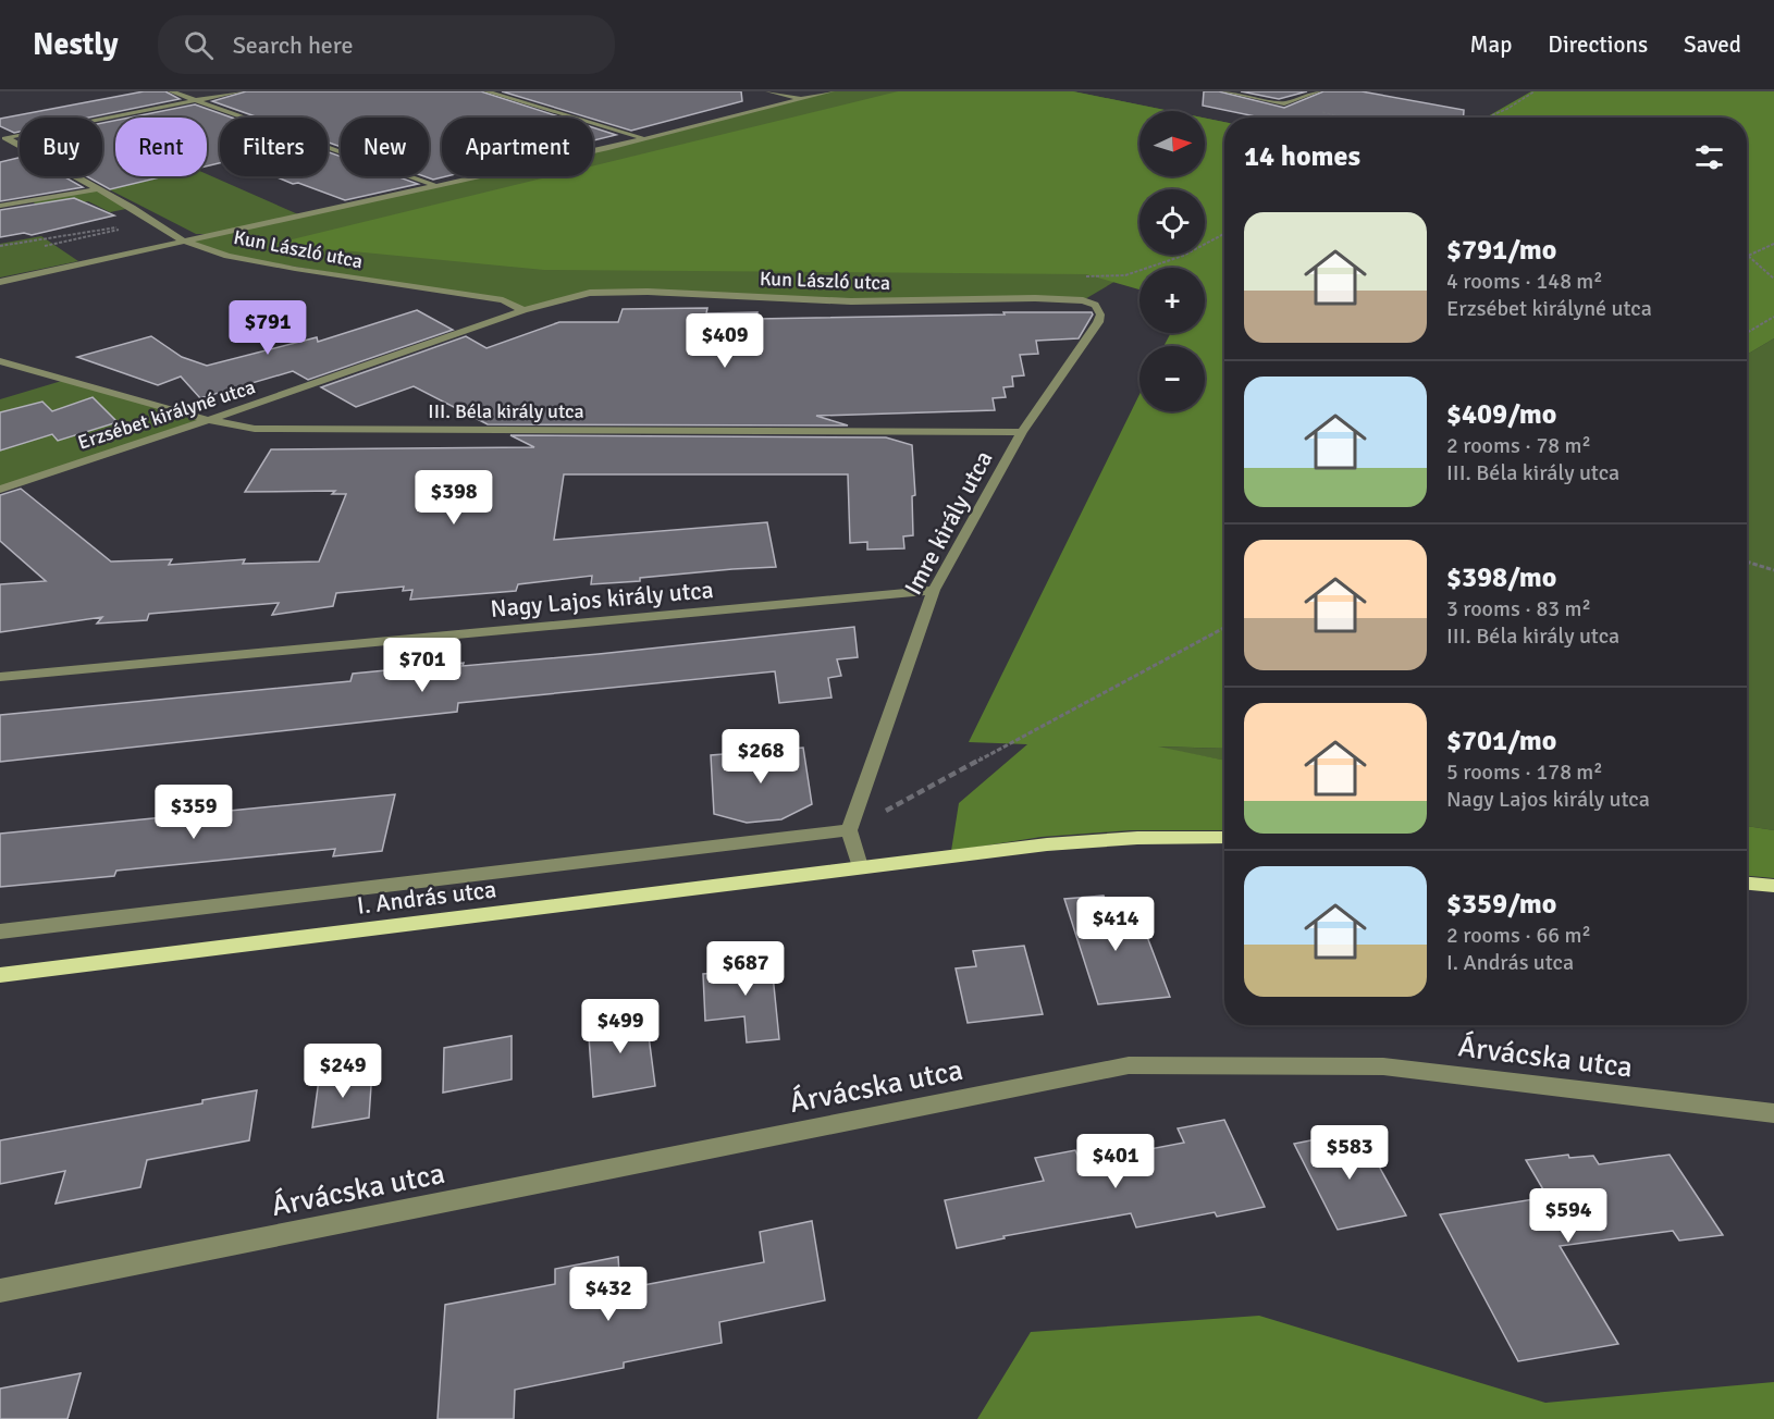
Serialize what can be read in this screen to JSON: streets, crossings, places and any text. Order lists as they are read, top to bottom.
{
  "streets": {
    "main road": ["I. András utca"],
    "street": [
      "Kun László utca",
      "III. Béla király utca",
      "Erzsébet királyné utca",
      "Imre király utca",
      "Nagy Lajos király utca",
      "Árvácska utca"
    ]
  },
  "crossings": [
    ["Kun László utca", "Erzsébet királyné utca"],
    ["Kun László utca", "Imre király utca"],
    ["III. Béla király utca", "Erzsébet királyné utca"],
    ["III. Béla király utca", "Imre király utca"],
    ["Imre király utca", "Nagy Lajos király utca"],
    ["Imre király utca", "I. András utca"]
  ],
  "north": "right",
  "page": {
    "header": "Nestly",
    "search": "Search here",
    "nav": ["Map", "Directions", "Saved"],
    "map_buttons": ["+", "−"],
    "chip": [
      "Buy",
      "Rent",
      "Filters",
      "New",
      "Apartment"
    ],
    "heading": "14 homes",
    "list": [
      {
        "name": "$791/mo",
        "note": "4 rooms · 148 m² · Erzsébet királyné utca"
      },
      {
        "name": "$409/mo",
        "note": "2 rooms · 78 m² · III. Béla király utca"
      },
      {
        "name": "$398/mo",
        "note": "3 rooms · 83 m² · III. Béla király utca"
      },
      {
        "name": "$701/mo",
        "note": "5 rooms · 178 m² · Nagy Lajos király utca"
      },
      {
        "name": "$359/mo",
        "note": "2 rooms · 66 m² · I. András utca"
      }
    ],
    "price": [
      "$791",
      "$409",
      "$398",
      "$701",
      "$268",
      "$359",
      "$414",
      "$687",
      "$499",
      "$249",
      "$583",
      "$401",
      "$594",
      "$432"
    ]
  }
}
